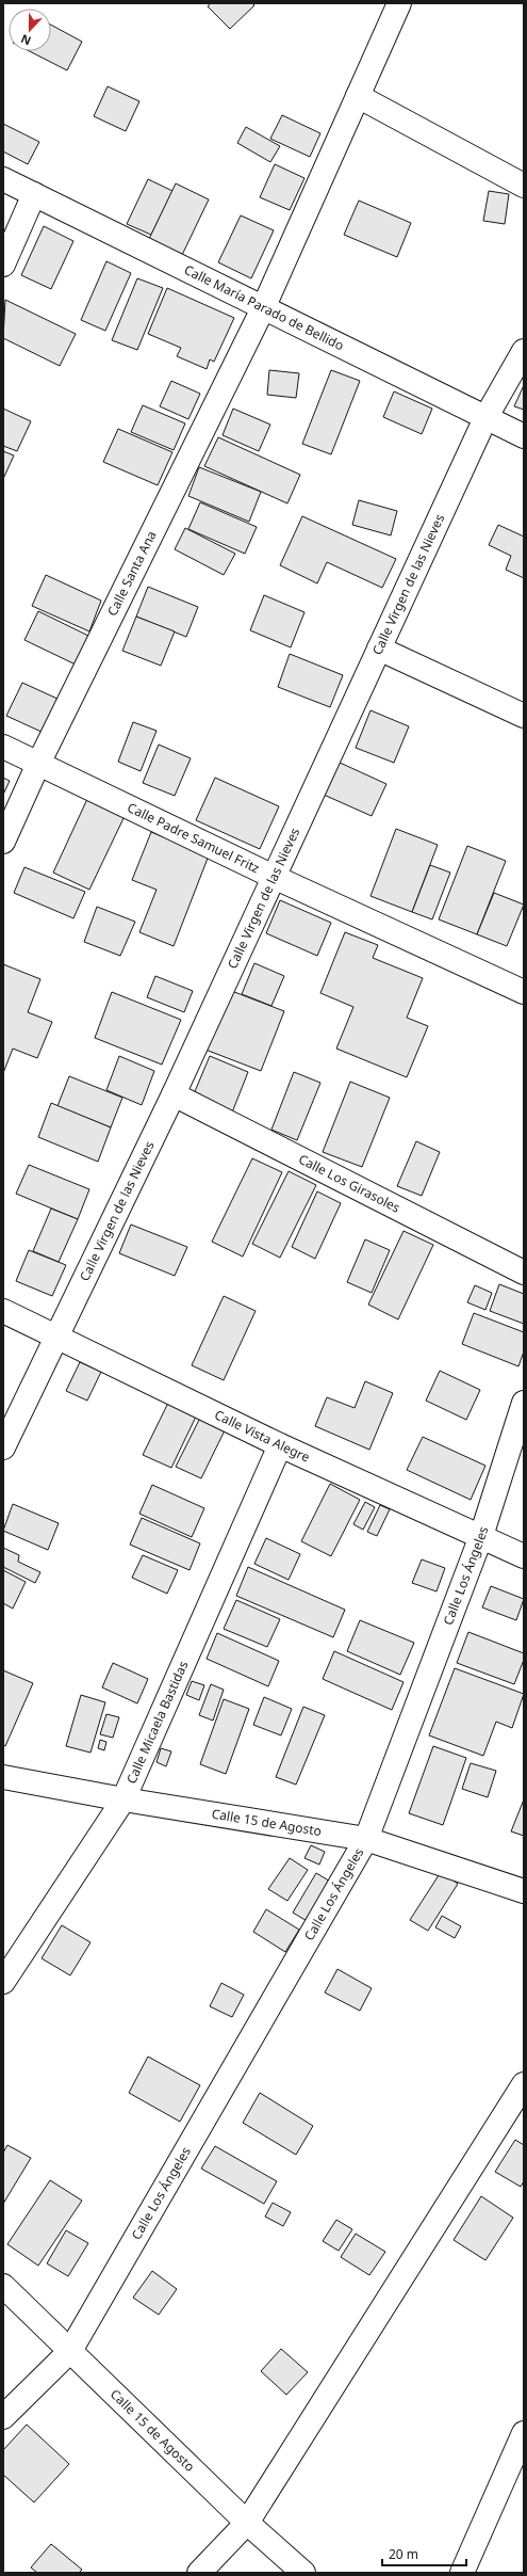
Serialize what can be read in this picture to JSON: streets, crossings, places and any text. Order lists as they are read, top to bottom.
{
  "streets": {
    "street": [
      "Calle María Parado de Bellido",
      "Calle Santa Ana",
      "Calle Virgen de las Nieves",
      "Calle Padre Samuel Fritz",
      "Calle Los Girasoles",
      "Calle Vista Alegre",
      "Calle Los Ángeles",
      "Calle Micaela Bastidas",
      "Calle 15 de Agosto"
    ]
  },
  "crossings": [
    ["Calle María Parado de Bellido", "Calle Santa Ana"],
    ["Calle María Parado de Bellido", "Calle Virgen de las Nieves"],
    ["Calle Santa Ana", "Calle Padre Samuel Fritz"],
    ["Calle Virgen de las Nieves", "Calle Padre Samuel Fritz"],
    ["Calle Virgen de las Nieves", "Calle Los Girasoles"],
    ["Calle Virgen de las Nieves", "Calle Vista Alegre"],
    ["Calle Vista Alegre", "Calle Los Ángeles"],
    ["Calle Vista Alegre", "Calle Micaela Bastidas"],
    ["Calle Los Ángeles", "Calle 15 de Agosto"],
    ["Calle Micaela Bastidas", "Calle 15 de Agosto"]
  ],
  "scale_bar": "20 m",
  "north": "bottom"
}
